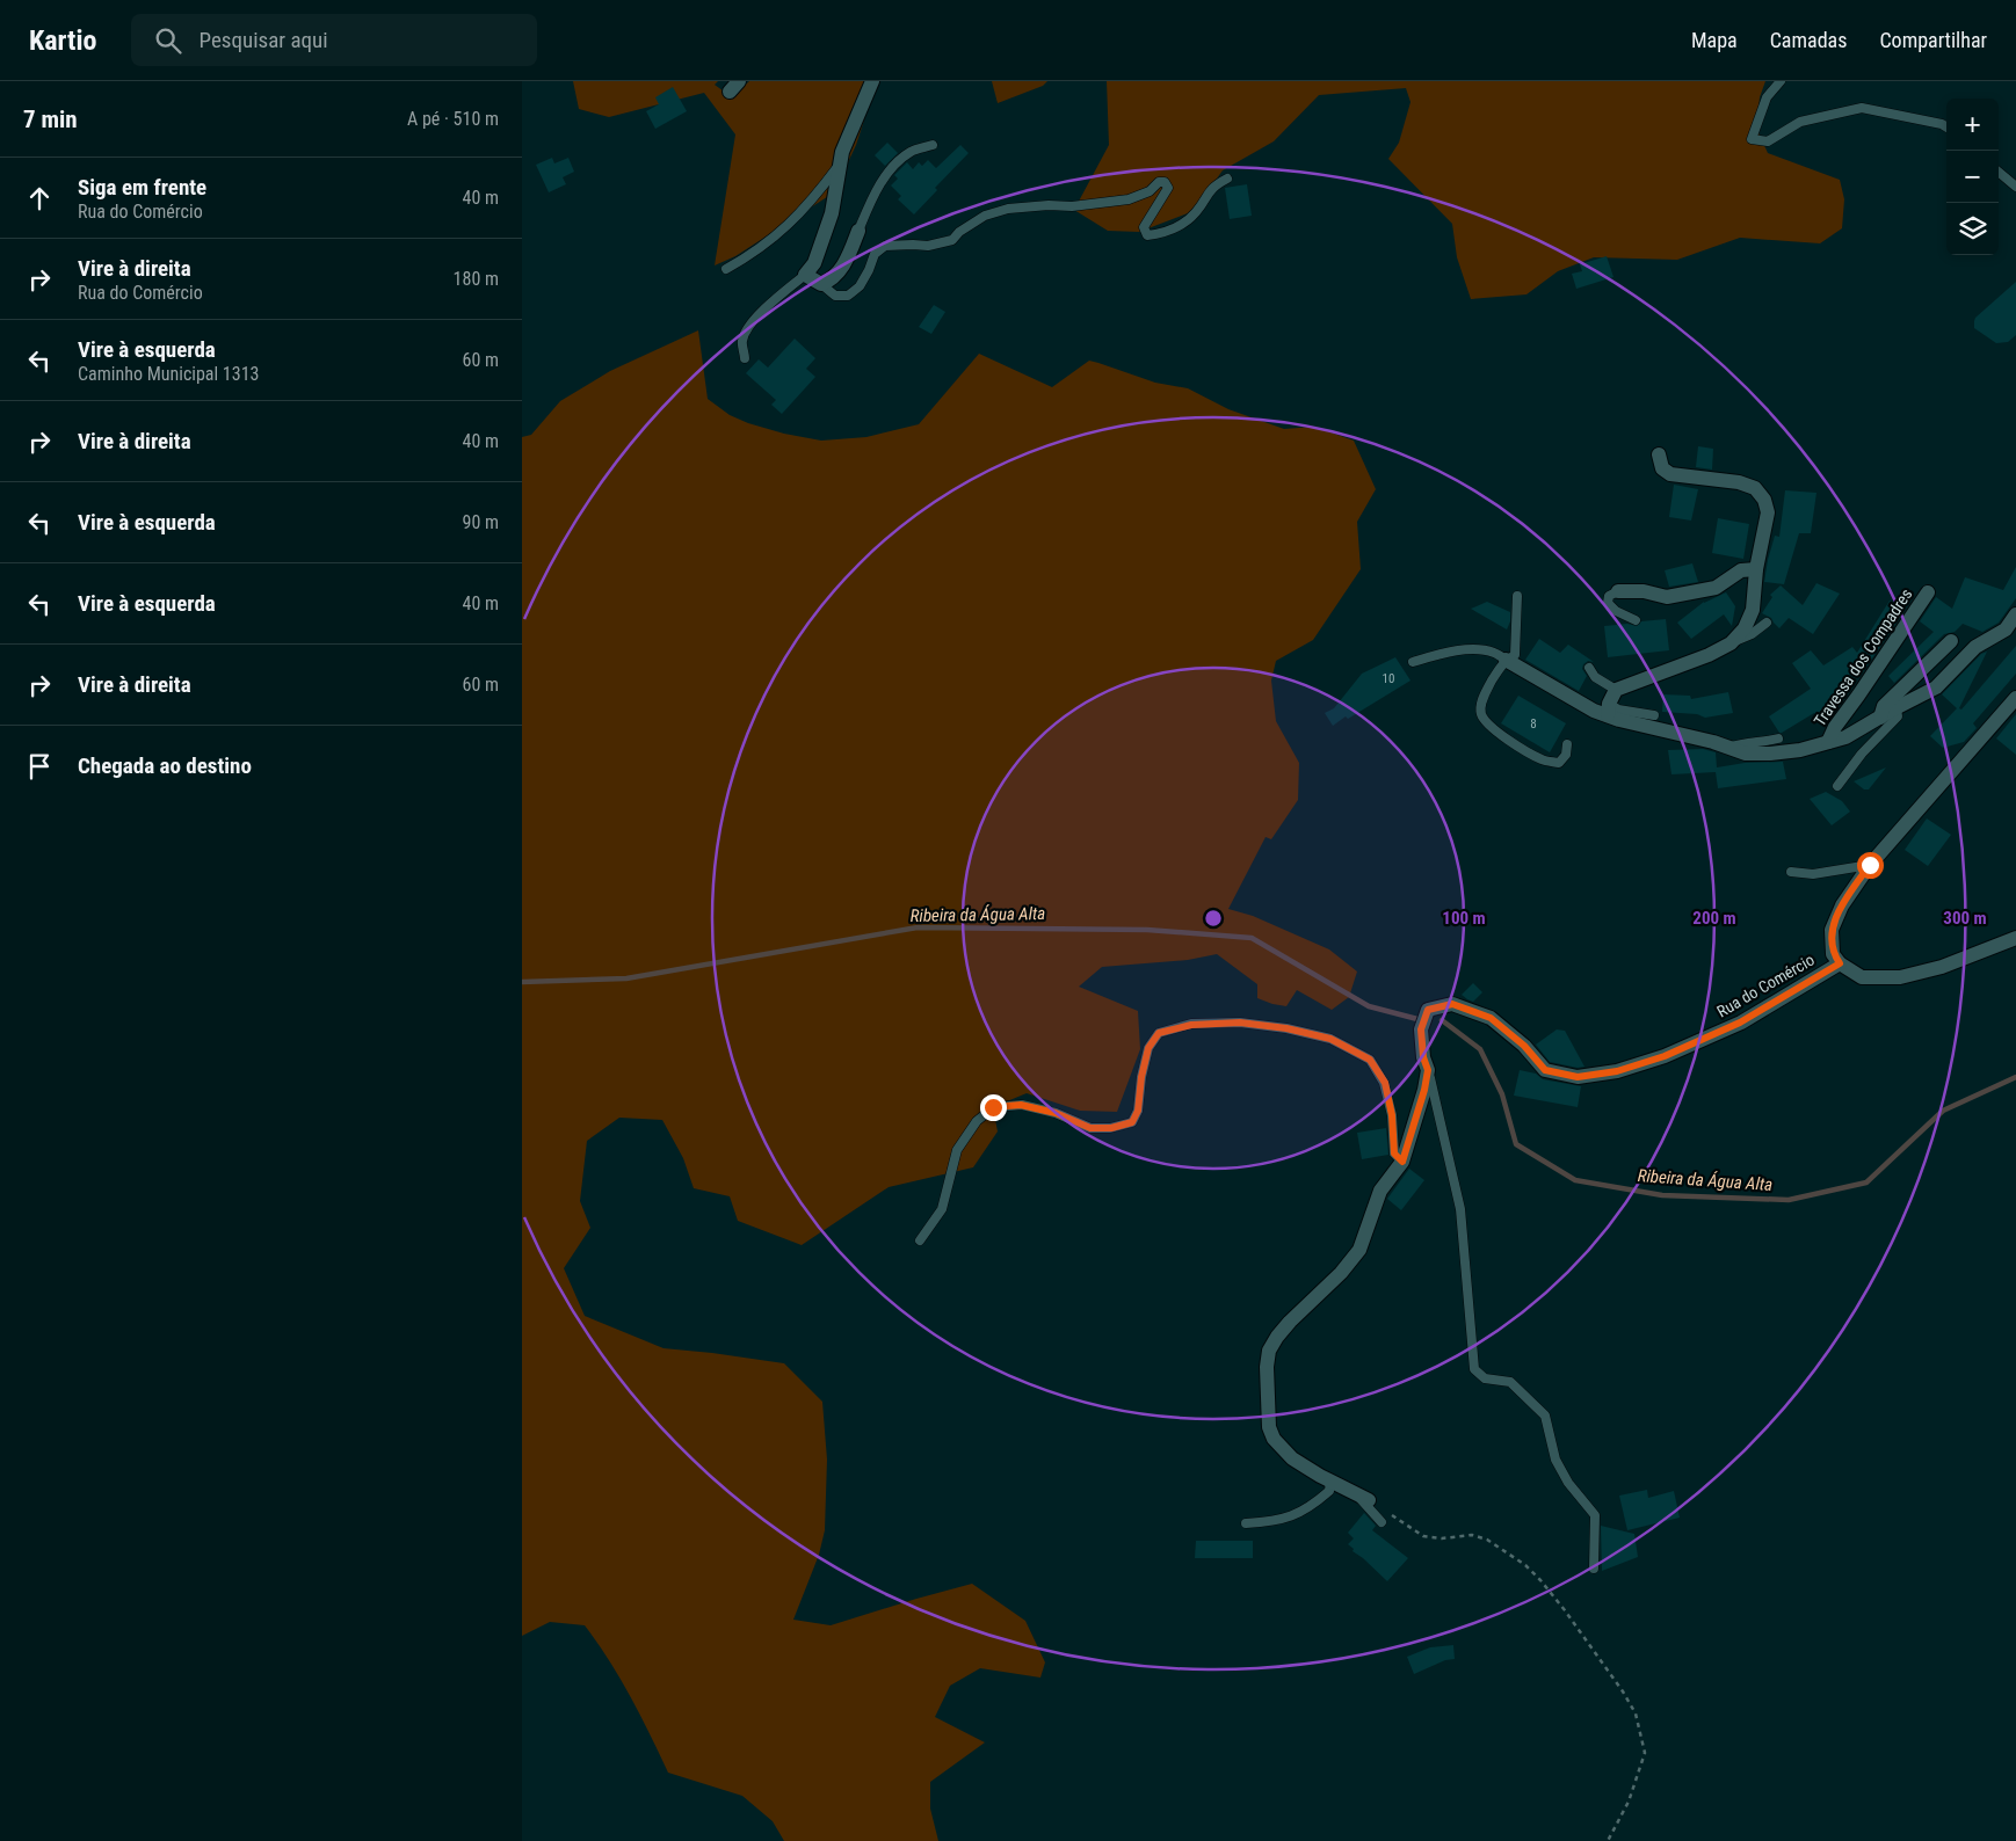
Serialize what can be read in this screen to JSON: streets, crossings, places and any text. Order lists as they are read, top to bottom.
{
  "streets": {
    "street": ["Travessa dos Compadres", "Rua do Comércio"]
  },
  "water": ["Ribeira da Água Alta"],
  "house_numbers": ["10", "8"],
  "page": {
    "header": "Kartio",
    "search": "Pesquisar aqui",
    "nav": ["Mapa", "Camadas", "Compartilhar"],
    "heading": ["7 min", "A pé · 510 m"],
    "map_buttons": ["+", "−"],
    "list": [
      ["Siga em frente", "Rua do Comércio", "40 m"],
      ["Vire à direita", "Rua do Comércio", "180 m"],
      ["Vire à esquerda", "Caminho Municipal 1313", "60 m"],
      ["Vire à direita", "40 m"],
      ["Vire à esquerda", "90 m"],
      ["Vire à esquerda", "40 m"],
      ["Vire à direita", "60 m"],
      "Chegada ao destino"
    ]
  },
  "rings": ["100 m", "200 m", "300 m"]
}
